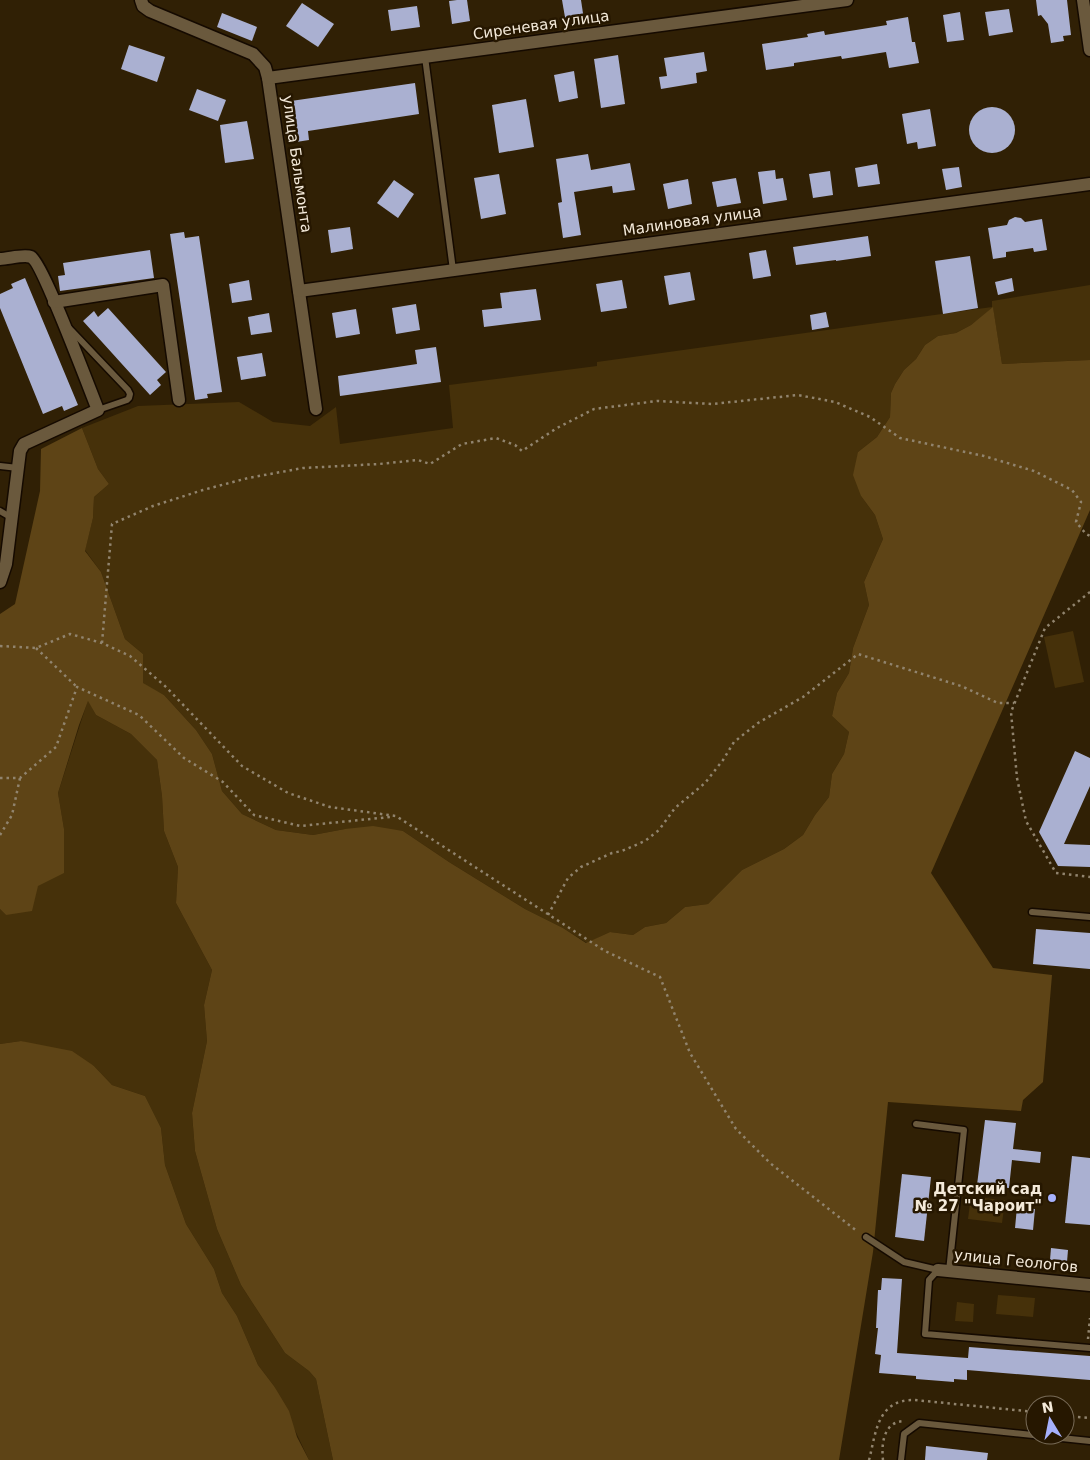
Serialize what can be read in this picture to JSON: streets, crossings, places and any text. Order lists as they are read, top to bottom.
{
  "streets": {
    "street": [
      "Сиреневая улица",
      "улица Бальмонта",
      "Малиновая улица",
      "улица Геологов"
    ]
  },
  "crossings": [
    ["Сиреневая улица", "улица Бальмонта"],
    ["улица Бальмонта", "Малиновая улица"]
  ],
  "places": ["Детский сад № 27 \"Чароит\""],
  "north": "top"
}
